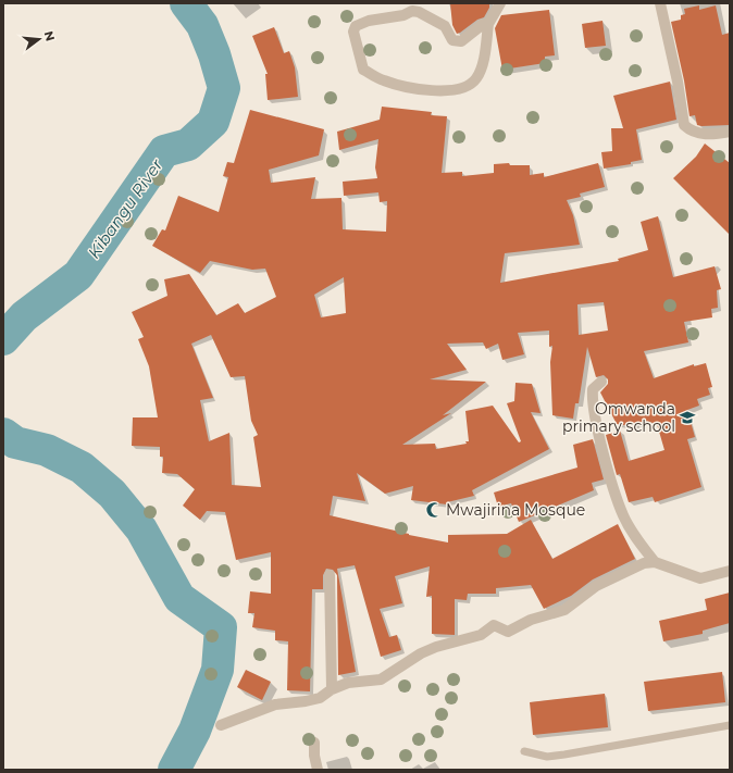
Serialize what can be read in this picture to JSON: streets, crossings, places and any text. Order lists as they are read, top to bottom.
{
  "water": ["Kibangu River"],
  "places": {
    "school or university": ["Omwanda primary school"],
    "mosque": ["Mwajirina Mosque"]
  },
  "north": "right"
}
